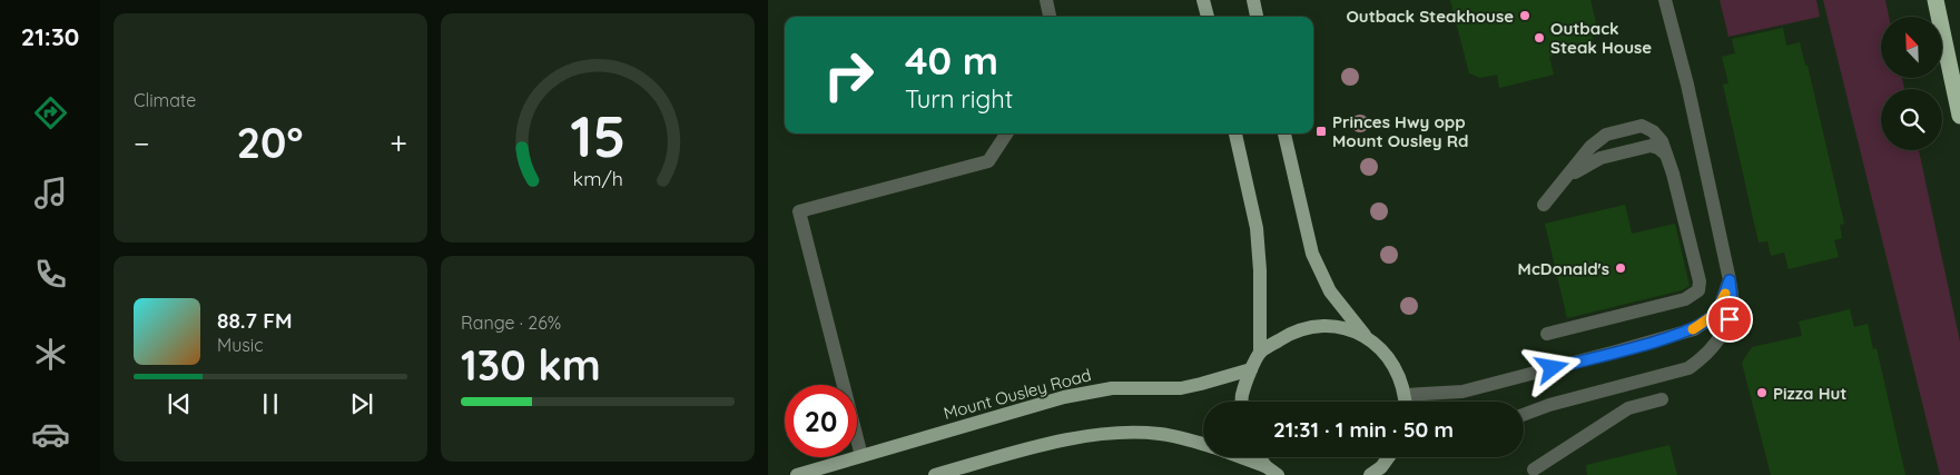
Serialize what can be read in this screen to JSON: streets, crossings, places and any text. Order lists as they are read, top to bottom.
{
  "streets": {
    "main road": ["Mount Ousley Road"]
  },
  "places": {
    "other": [
      "Outback Steakhouse",
      "Outback Steak House",
      "McDonald's",
      "Pizza Hut"
    ],
    "transit": ["Princes Hwy opp Mount Ousley Rd"]
  },
  "north": "top left",
  "page": {
    "tabs": "21:30",
    "tile": [
      "Climate",
      ["Range · 26%", "130 km"]
    ],
    "turn": ["40 m", "Turn right"],
    "heat": ["−", "20°", "+"],
    "song": ["88.7 FM", "Music"],
    "limit": "20",
    "trip": "21:31 · 1 min · 50 m",
    "gauge": ["15", "km/h"]
  }
}
